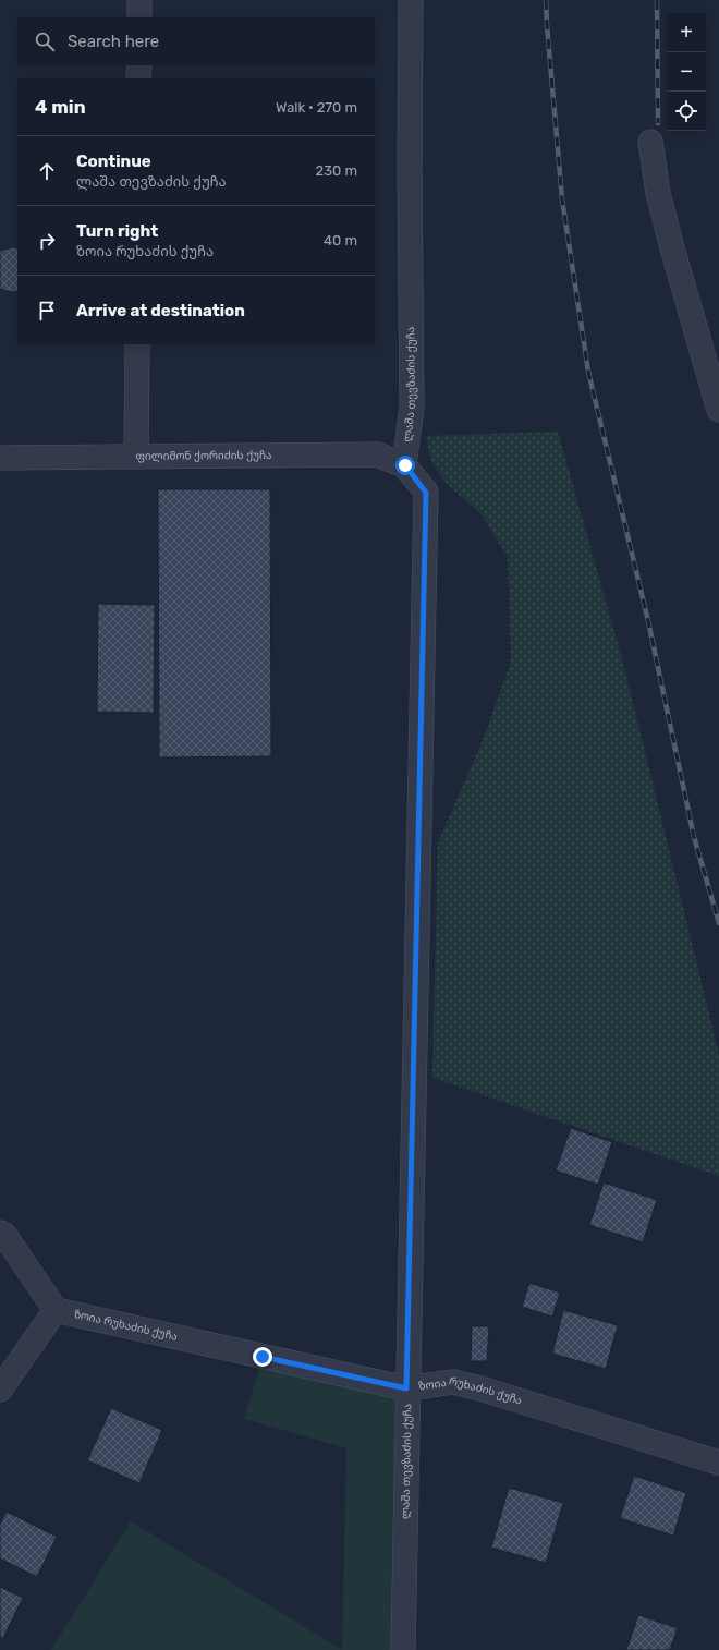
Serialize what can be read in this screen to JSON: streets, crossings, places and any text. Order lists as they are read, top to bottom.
{
  "streets": {
    "street": ["ლაშა თევზაძის ქუჩა", "ფილიმონ ქორიძის ქუჩა", "ზოია რუხაძის ქუჩა"]
  },
  "crossings": [
    ["ლაშა თევზაძის ქუჩა", "ფილიმონ ქორიძის ქუჩა"],
    ["ლაშა თევზაძის ქუჩა", "ზოია რუხაძის ქუჩა"]
  ],
  "page": {
    "map_buttons": ["+", "−"],
    "search": "Search here",
    "heading": ["4 min", "Walk · 270 m"],
    "list": [
      ["Continue", "ლაშა თევზაძის ქუჩა", "230 m"],
      ["Turn right", "ზოია რუხაძის ქუჩა", "40 m"],
      "Arrive at destination"
    ]
  }
}
